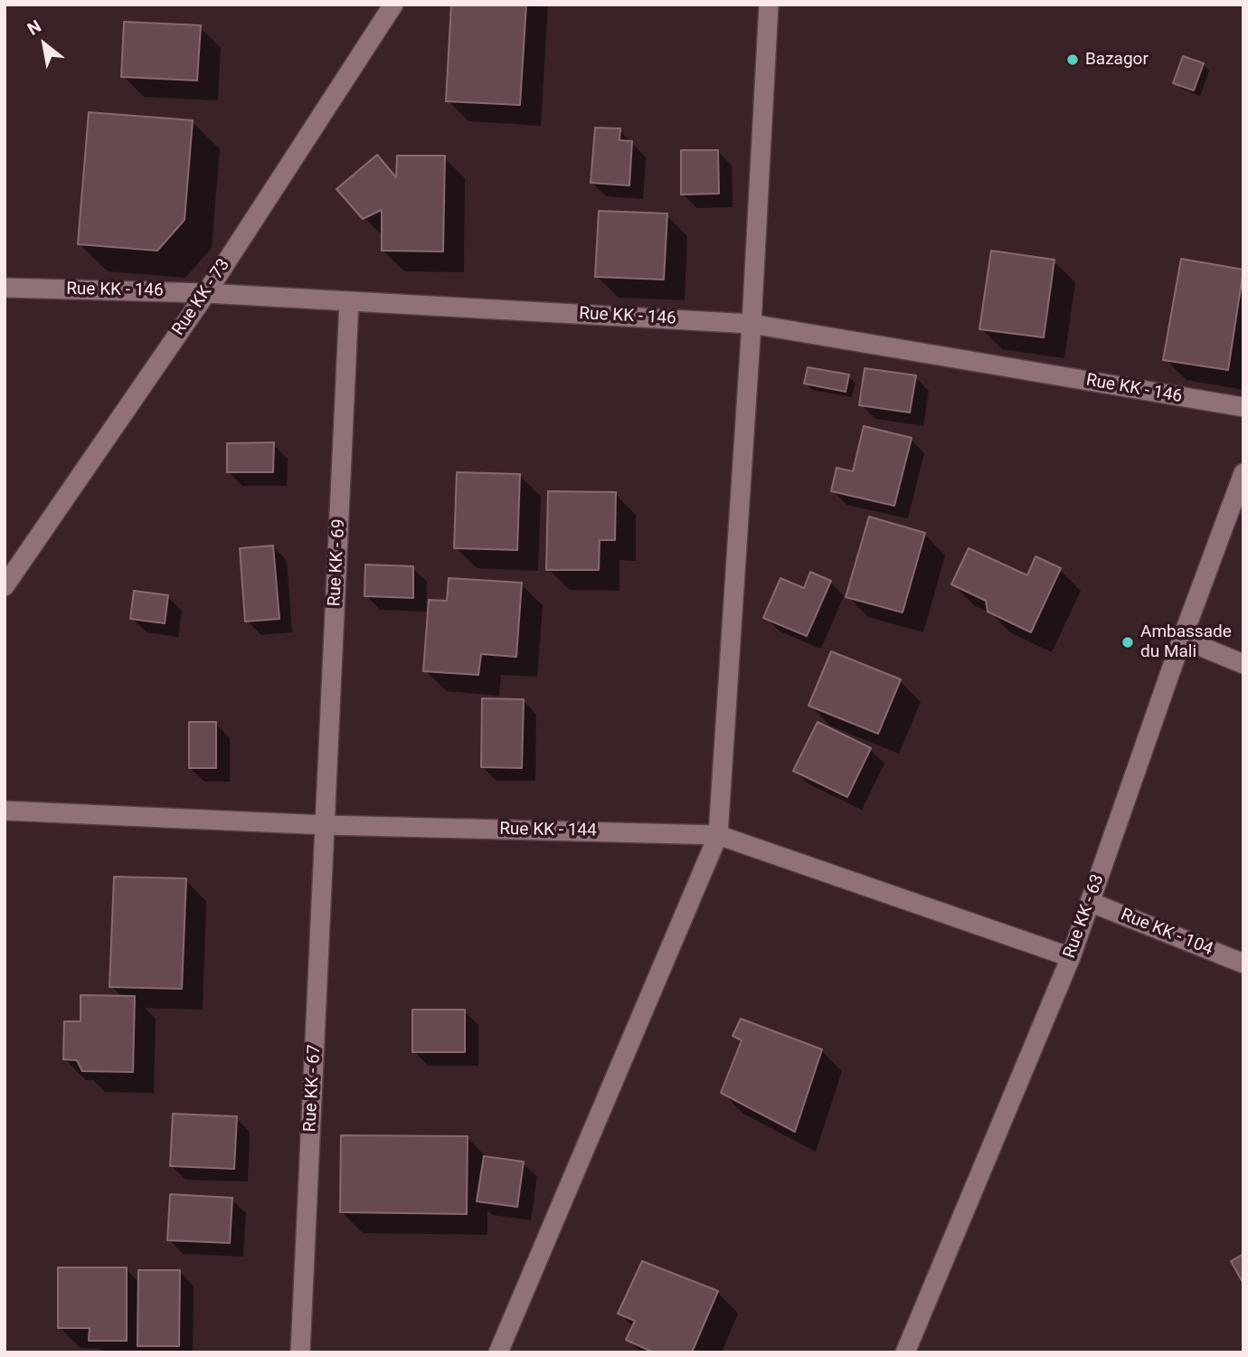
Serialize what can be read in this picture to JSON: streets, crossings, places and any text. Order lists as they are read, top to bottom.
{
  "streets": {
    "street": [
      "Rue KK - 146",
      "Rue KK - 73",
      "Rue KK - 69",
      "Rue KK - 144",
      "Rue KK - 63",
      "Rue KK - 104",
      "Rue KK - 67"
    ]
  },
  "crossings": [
    ["Rue KK - 146", "Rue KK - 73"],
    ["Rue KK - 146", "Rue KK - 69"],
    ["Rue KK - 69", "Rue KK - 144"],
    ["Rue KK - 69", "Rue KK - 67"],
    ["Rue KK - 144", "Rue KK - 63"],
    ["Rue KK - 144", "Rue KK - 67"],
    ["Rue KK - 63", "Rue KK - 104"]
  ],
  "places": ["Bazagor", "Ambassade du Mali"],
  "north": "top left"
}
